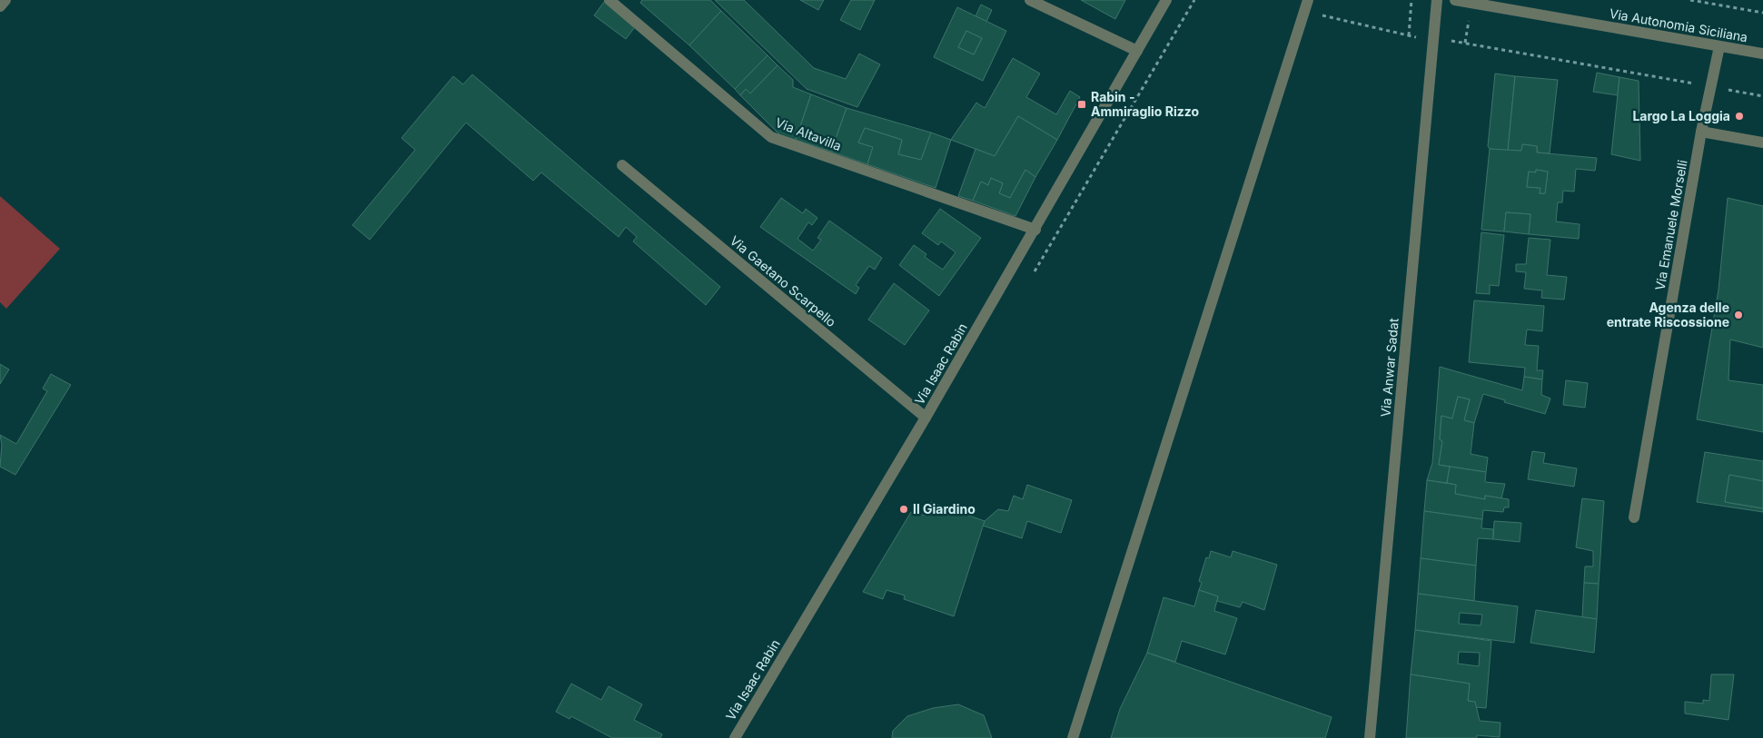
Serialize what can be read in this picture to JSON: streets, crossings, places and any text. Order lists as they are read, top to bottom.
{
  "streets": {
    "street": [
      "Via Autonomia Siciliana",
      "Via Altavilla",
      "Via Emanuele Morselli",
      "Via Gaetano Scarpello",
      "Via Isaac Rabin",
      "Via Anwar Sadat"
    ]
  },
  "crossings": [
    ["Via Autonomia Siciliana", "Via Emanuele Morselli"],
    ["Via Altavilla", "Via Isaac Rabin"],
    ["Via Gaetano Scarpello", "Via Isaac Rabin"]
  ],
  "places": {
    "transit": ["Rabin - Ammiraglio Rizzo"],
    "other": ["Largo La Loggia", "Agenza delle entrate Riscossione", "Il Giardino"]
  }
}
